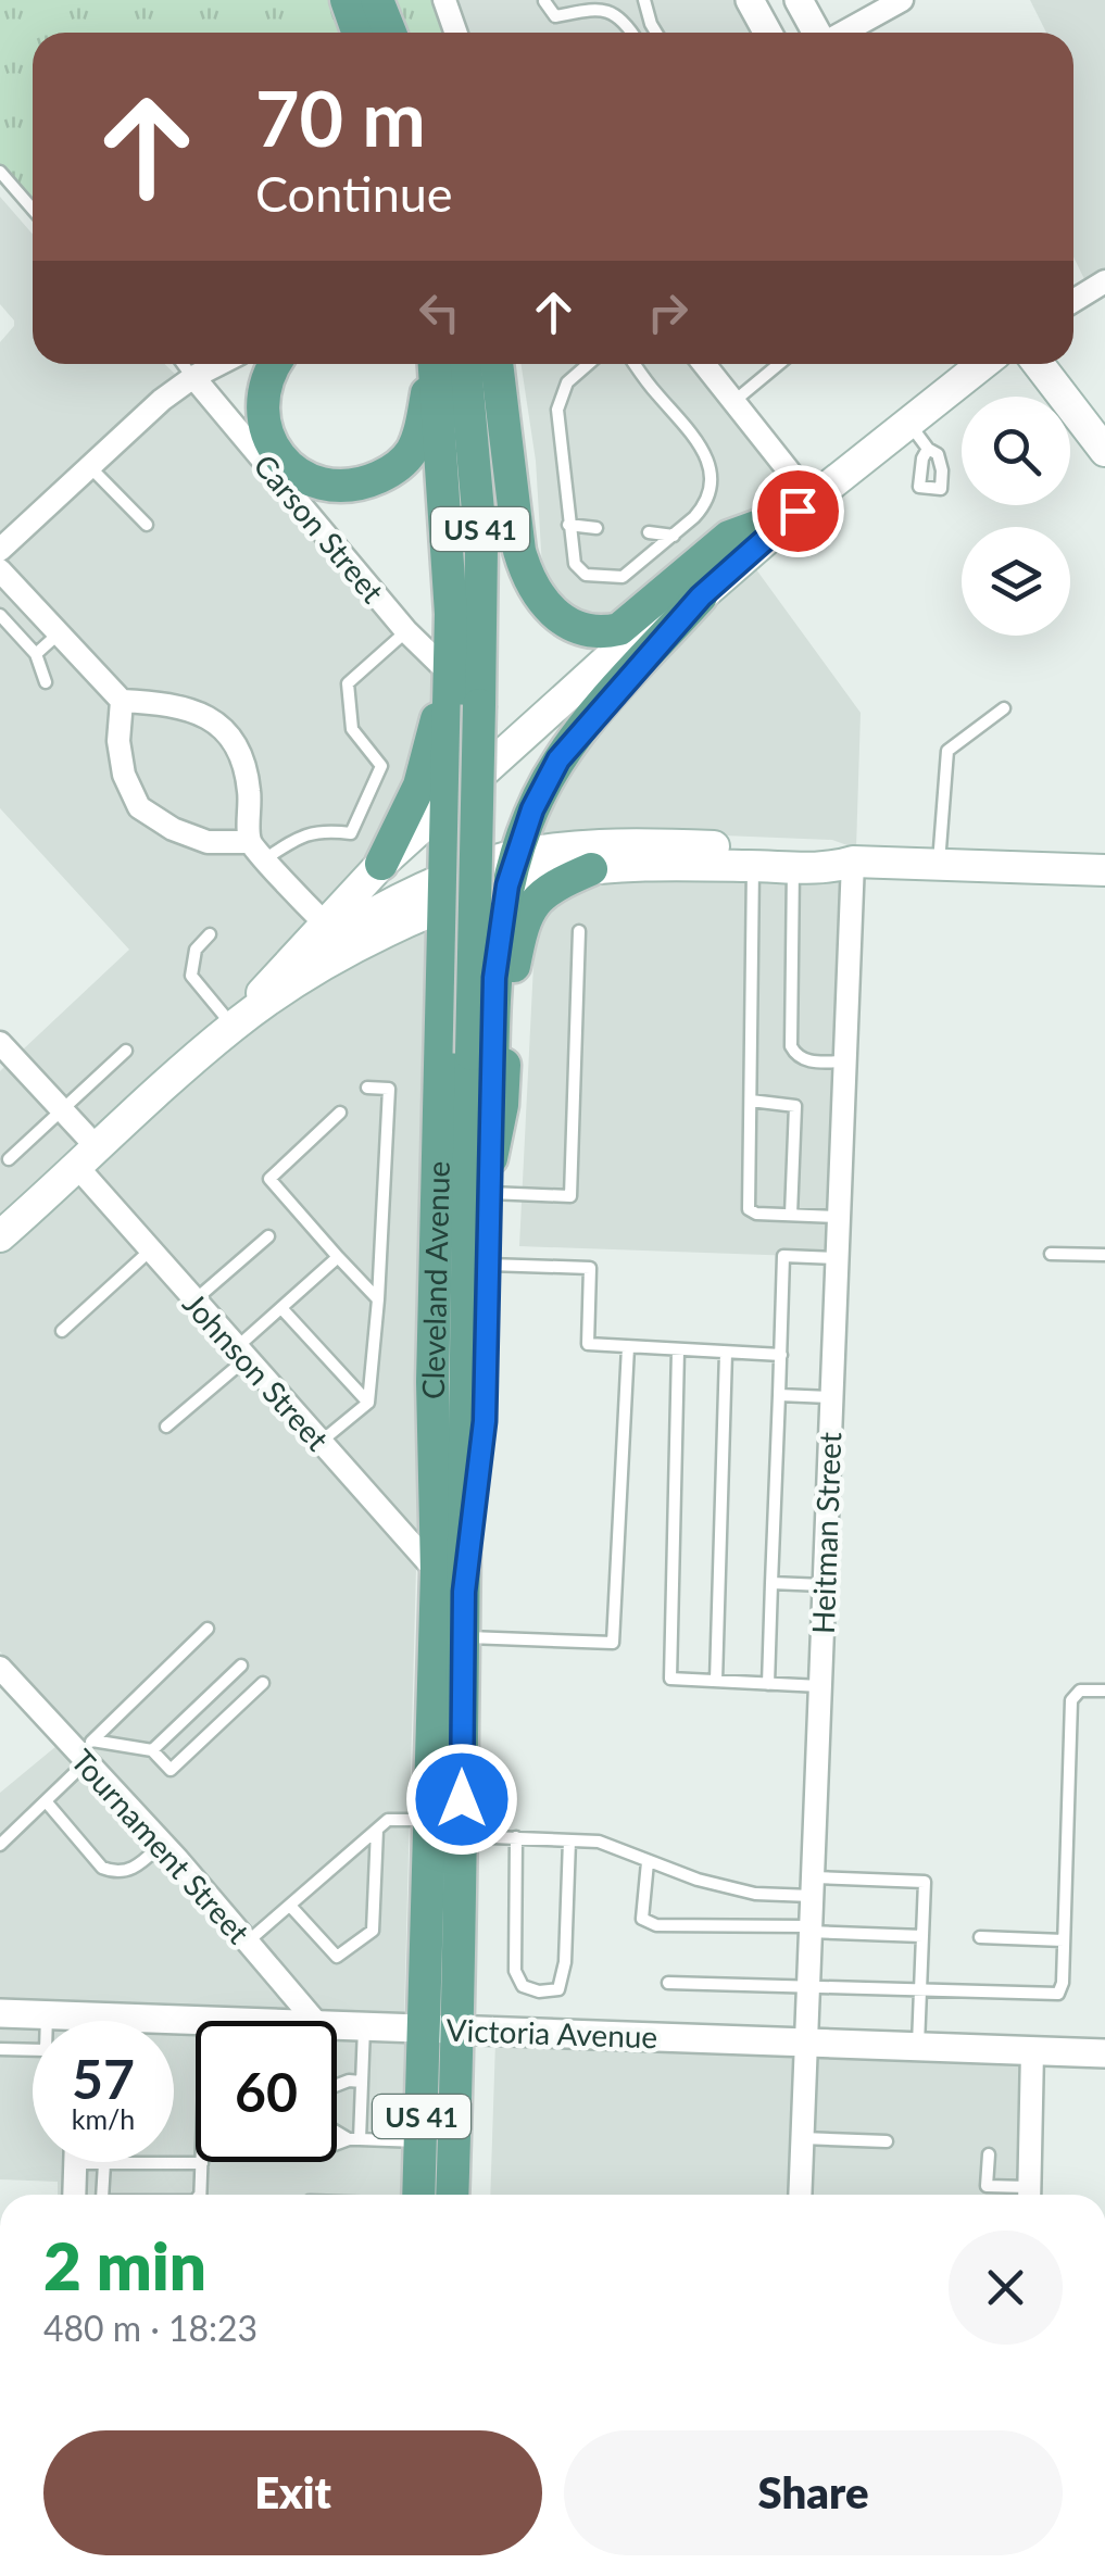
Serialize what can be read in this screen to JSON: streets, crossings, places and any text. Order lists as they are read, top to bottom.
{
  "streets": {
    "main road": ["US 41", "Cleveland Avenue"],
    "street": [
      "Carson Street",
      "Johnson Street",
      "Heitman Street",
      "Tournament Street",
      "Victoria Avenue"
    ]
  },
  "crossings": [
    ["Carson Street", "Cleveland Avenue"],
    ["Cleveland Avenue", "Johnson Street"],
    ["Cleveland Avenue", "Victoria Avenue"],
    ["Heitman Street", "Victoria Avenue"]
  ],
  "page": {
    "turn": ["70 m", "Continue"],
    "speed": "57 km/h",
    "limit": "60",
    "heading": ["2 min", "480 m · 18:23"],
    "buttons": ["Exit", "Share"]
  }
}
